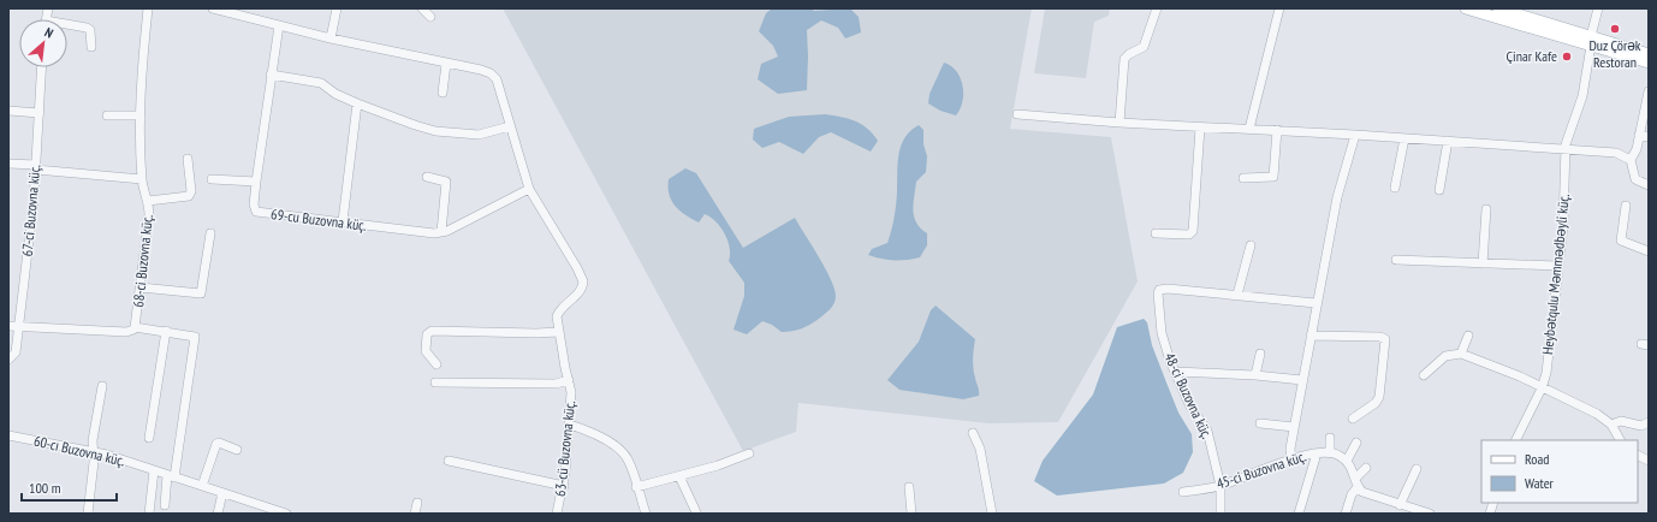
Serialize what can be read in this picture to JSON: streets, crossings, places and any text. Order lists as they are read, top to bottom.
{
  "streets": {
    "street": [
      "67-ci Buzovna küç.",
      "69-cu Buzovna küç.",
      "68-ci Buzovna küç.",
      "Heybətqulu Məmmədbəyli küç.",
      "48-ci Buzovna küç.",
      "63-cü Buzovna küç.",
      "60-cı Buzovna küç.",
      "45-ci Buzovna küç."
    ]
  },
  "crossings": [
    ["67-ci Buzovna küç.", "68-ci Buzovna küç."],
    ["69-cu Buzovna küç.", "63-cü Buzovna küç."],
    ["48-ci Buzovna küç.", "45-ci Buzovna küç."]
  ],
  "places": ["Duz Çörək Restoran", "Çinar Kafe"],
  "legend": ["Road", "Water"],
  "scale_bar": "100 m",
  "north": "top right"
}
